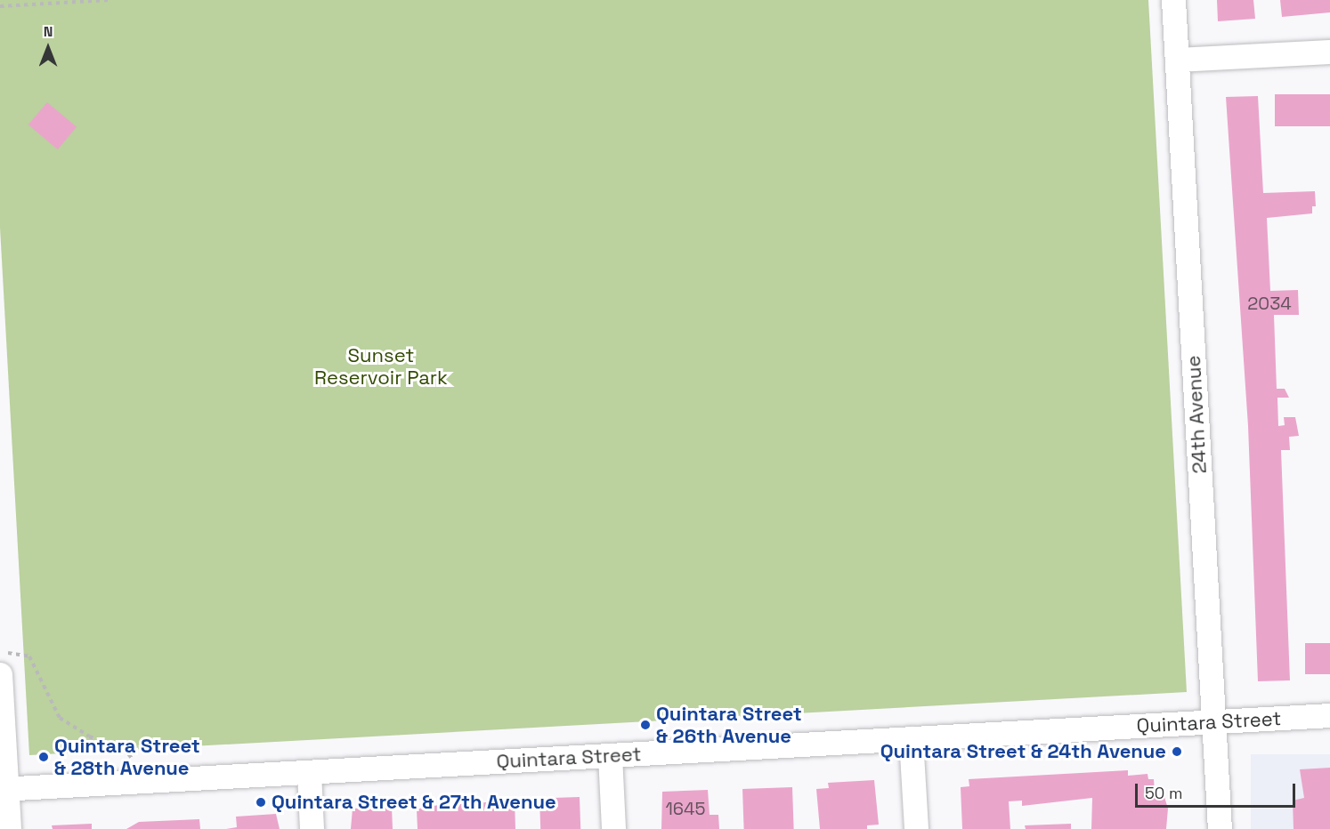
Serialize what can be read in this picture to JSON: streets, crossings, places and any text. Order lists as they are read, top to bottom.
{
  "streets": {
    "street": ["24th Avenue", "Quintara Street"]
  },
  "crossings": [
    ["24th Avenue", "Quintara Street"]
  ],
  "parks": ["Sunset Reservoir Park"],
  "places": [
    "Quintara Street & 26th Avenue",
    "Quintara Street & 24th Avenue",
    "Quintara Street & 28th Avenue",
    "Quintara Street & 27th Avenue"
  ],
  "house_numbers": ["2034", "1645"],
  "scale_bar": "50 m",
  "north": "top"
}
